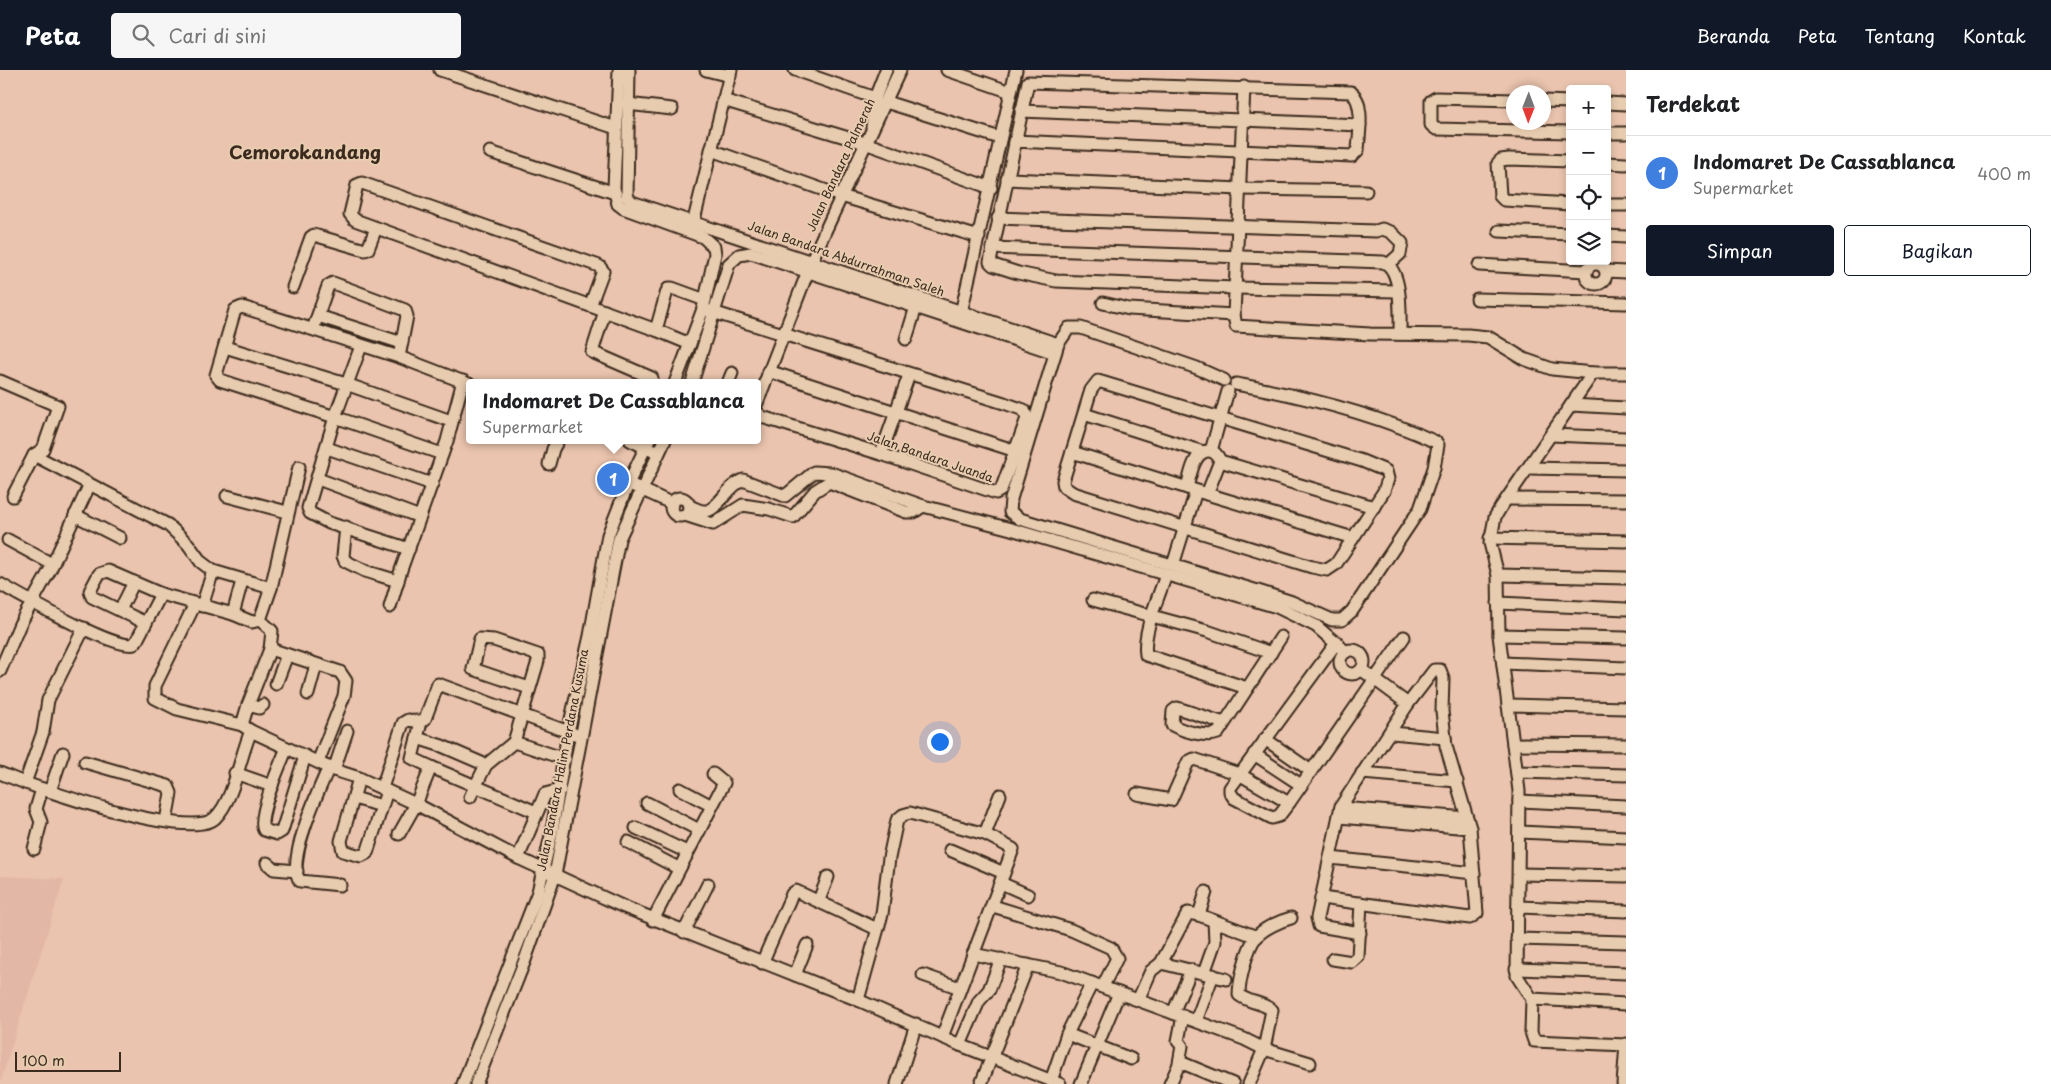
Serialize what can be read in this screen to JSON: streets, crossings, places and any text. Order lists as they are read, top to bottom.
{
  "streets": {
    "street": [
      "Jalan Bandara Palmerah",
      "Jalan Bandara Abdurrahman Saleh",
      "Jalan Bandara Juanda",
      "Jalan Bandara Halim Perdana Kusuma"
    ]
  },
  "crossings": [
    ["Jalan Bandara Palmerah", "Jalan Bandara Abdurrahman Saleh"],
    ["Jalan Bandara Abdurrahman Saleh", "Jalan Bandara Juanda"]
  ],
  "districts": ["Cemorokandang"],
  "scale_bar": "100 m",
  "north": "bottom",
  "page": {
    "header": "Peta",
    "search": "Cari di sini",
    "nav": [
      "Beranda",
      "Peta",
      "Tentang",
      "Kontak"
    ],
    "heading": "Terdekat",
    "map_buttons": ["+", "−"],
    "list": [
      {
        "mark": "1",
        "name": "Indomaret De Cassablanca",
        "note": "Supermarket",
        "value": "400 m"
      }
    ],
    "buttons": ["Simpan", "Bagikan"],
    "popup": ["Indomaret De Cassablanca", "Supermarket"],
    "pins": "1",
    "scale": "100 m"
  }
}
